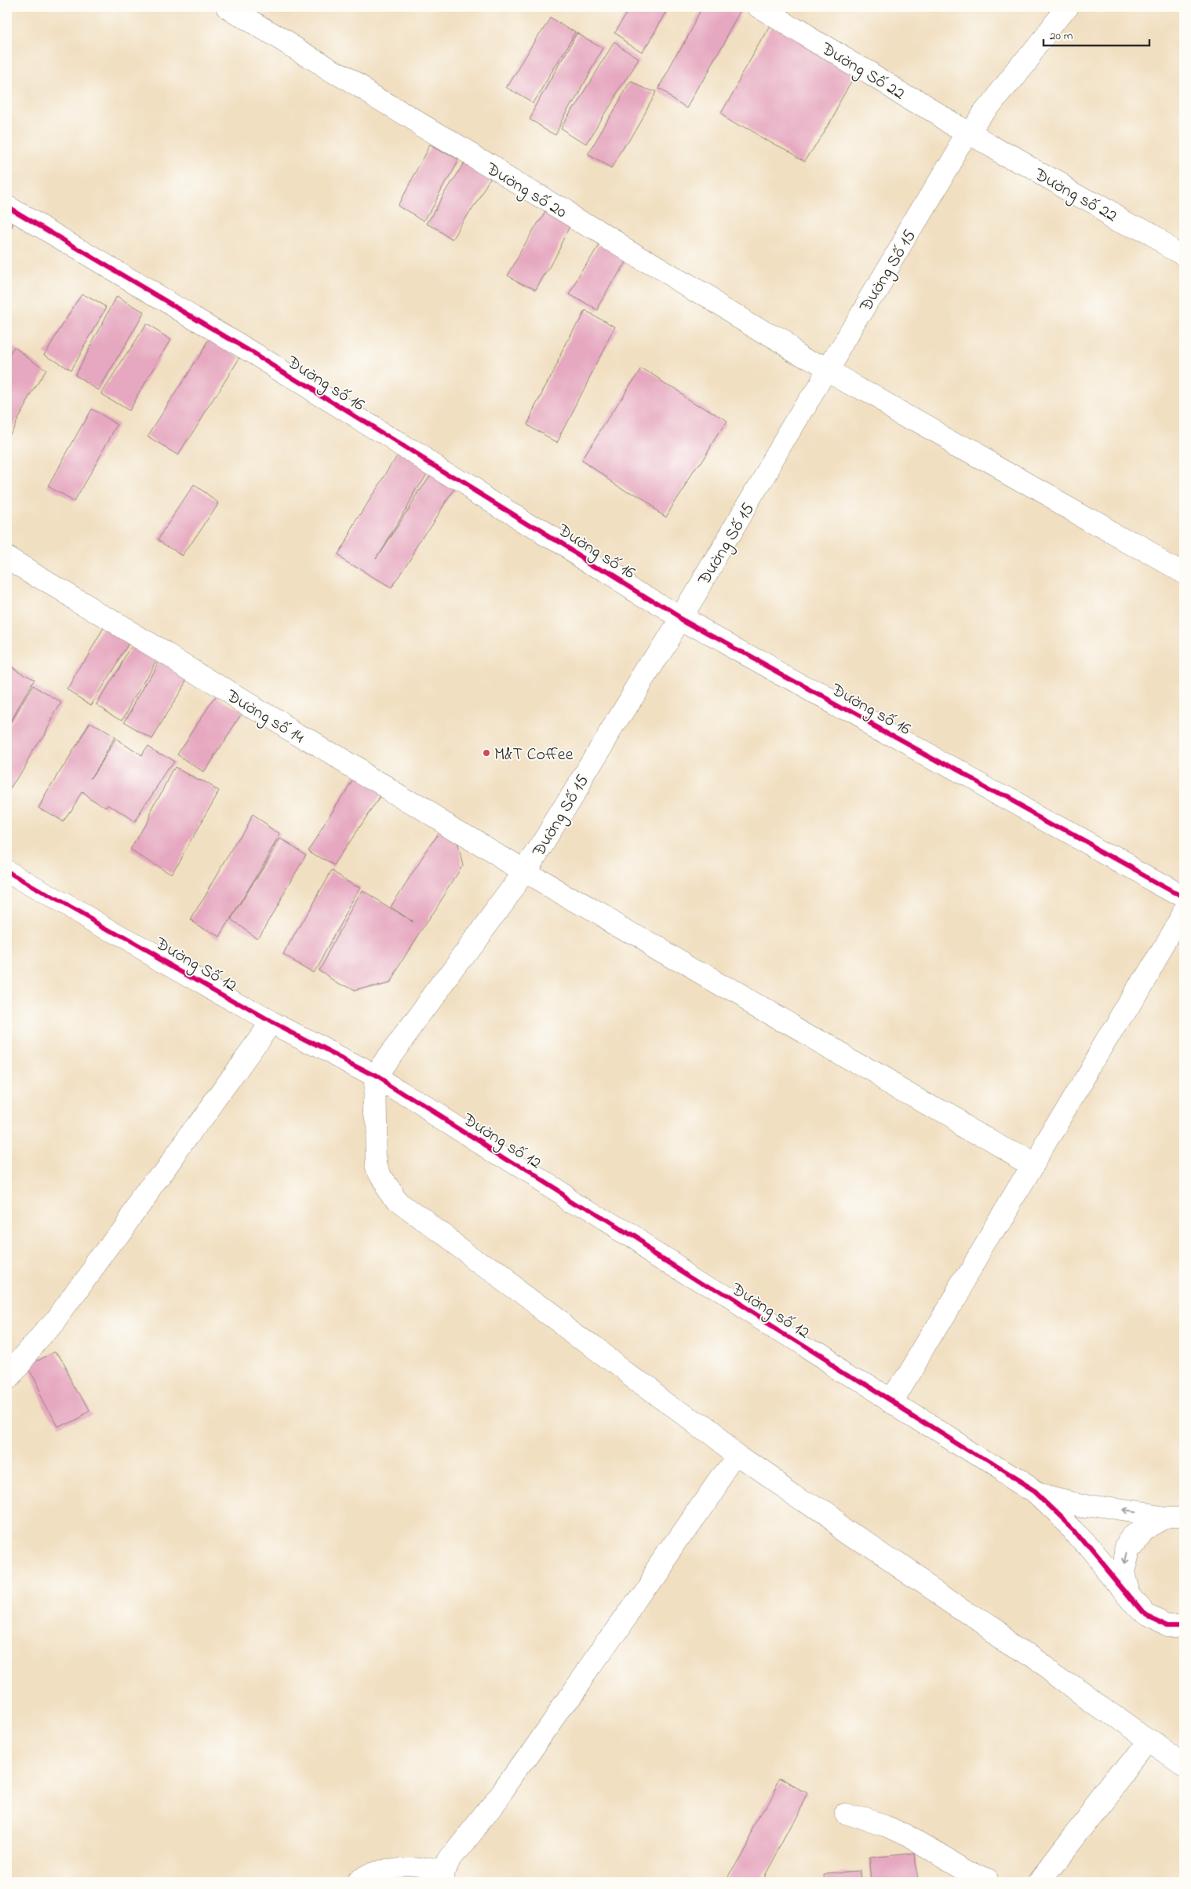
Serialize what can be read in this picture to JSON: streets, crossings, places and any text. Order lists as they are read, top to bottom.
{
  "streets": {
    "street": [
      "Đường Số 22",
      "Đường số 20",
      "Đường số 22",
      "Đường Số 15",
      "Đường số 16",
      "Đường số 14",
      "Đường Số 12",
      "Đường số 12"
    ]
  },
  "crossings": [
    ["Đường Số 22", "Đường số 22"],
    ["Đường Số 22", "Đường Số 15"],
    ["Đường số 20", "Đường Số 15"],
    ["Đường số 22", "Đường Số 15"],
    ["Đường Số 15", "Đường số 16"],
    ["Đường Số 15", "Đường số 14"],
    ["Đường Số 15", "Đường Số 12"],
    ["Đường Số 15", "Đường số 12"],
    ["Đường Số 12", "Đường số 12"]
  ],
  "places": ["M&T Coffee"],
  "scale_bar": "20 m"
}
